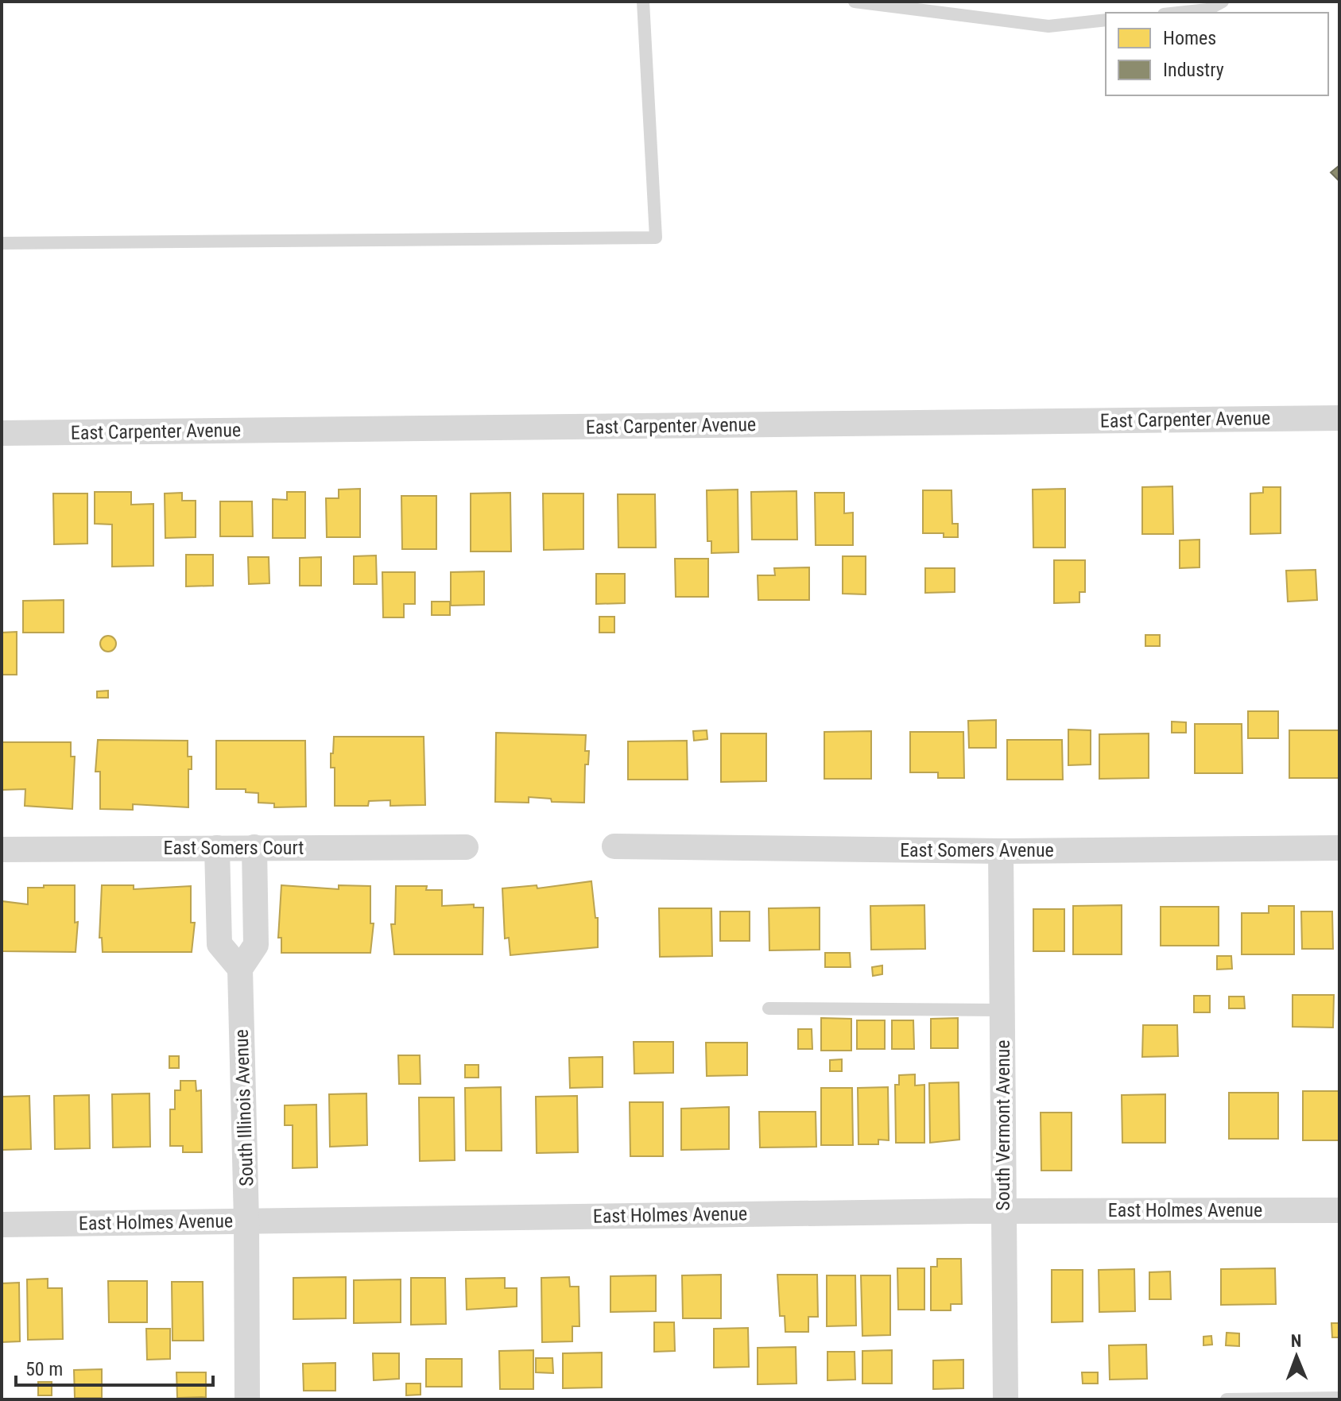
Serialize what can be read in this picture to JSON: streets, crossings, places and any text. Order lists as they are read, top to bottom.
{
  "streets": {
    "street": [
      "East Carpenter Avenue",
      "East Somers Court",
      "East Somers Avenue",
      "South Illinois Avenue",
      "South Vermont Avenue",
      "East Holmes Avenue"
    ]
  },
  "crossings": [
    ["East Somers Avenue", "South Vermont Avenue"],
    ["South Illinois Avenue", "East Holmes Avenue"],
    ["South Vermont Avenue", "East Holmes Avenue"]
  ],
  "legend": ["Homes", "Industry"],
  "scale_bar": "50 m",
  "north": "top"
}
